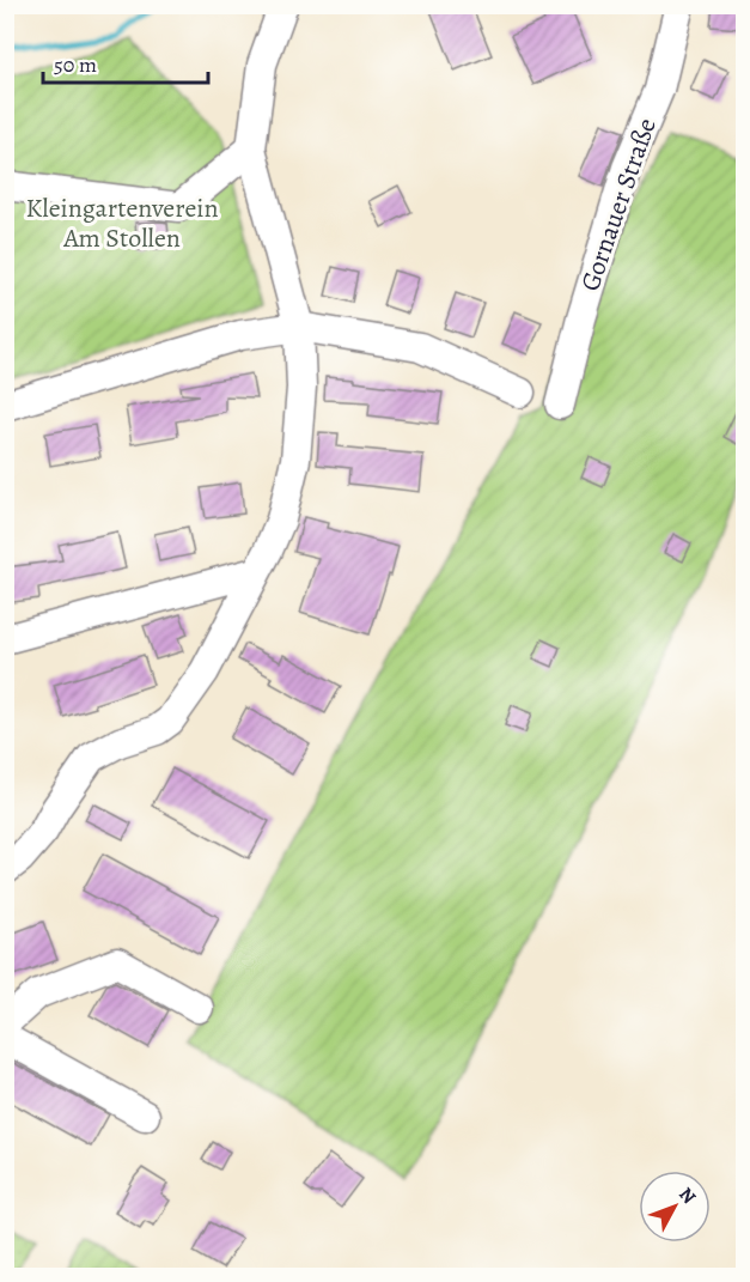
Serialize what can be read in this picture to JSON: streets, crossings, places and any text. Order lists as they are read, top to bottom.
{
  "streets": {
    "street": ["Gornauer Straße"]
  },
  "parks": ["Kleingartenverein Am Stollen"],
  "scale_bar": "50 m",
  "north": "top right"
}
